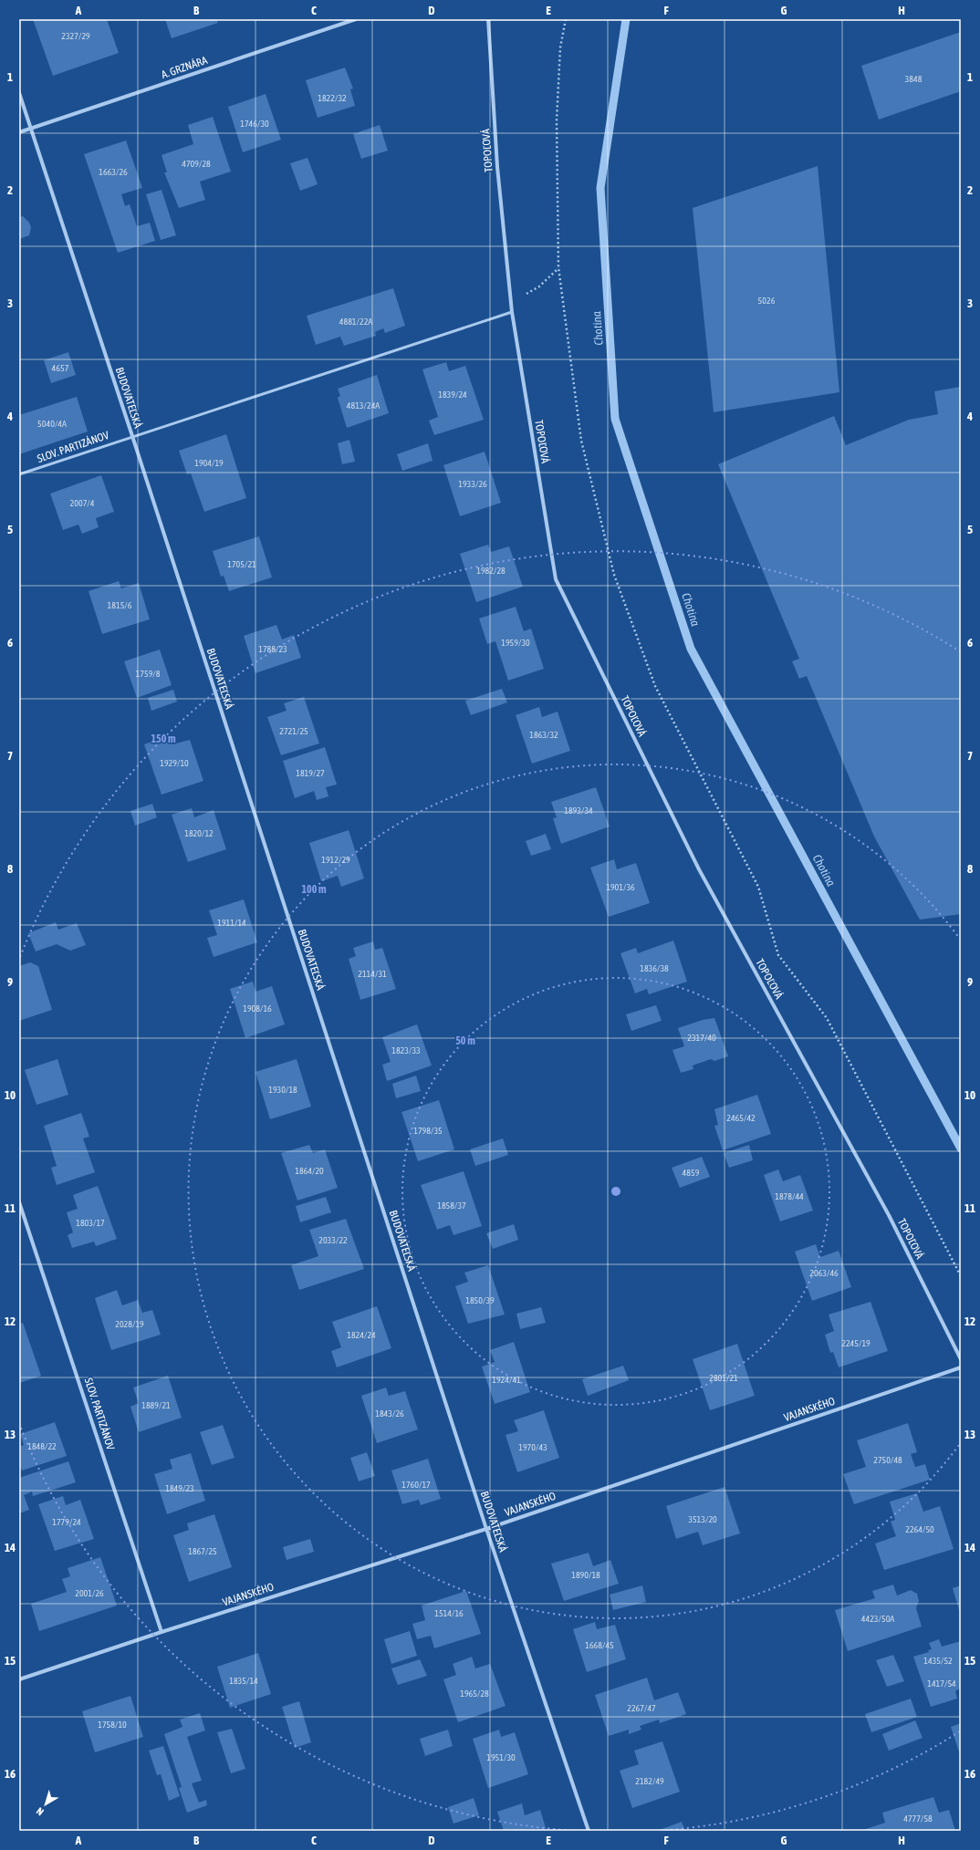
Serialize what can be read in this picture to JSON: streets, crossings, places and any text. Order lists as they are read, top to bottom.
{
  "streets": {
    "street": [
      "A. GRZNÁRA",
      "TOPOĽOVÁ",
      "BUDOVATEĽSKÁ",
      "SLOV. PARTIZÁNOV",
      "VAJANSKÉHO"
    ]
  },
  "crossings": [
    ["A. GRZNÁRA", "BUDOVATEĽSKÁ"],
    ["TOPOĽOVÁ", "SLOV. PARTIZÁNOV"],
    ["BUDOVATEĽSKÁ", "SLOV. PARTIZÁNOV"],
    ["BUDOVATEĽSKÁ", "VAJANSKÉHO"],
    ["SLOV. PARTIZÁNOV", "VAJANSKÉHO"]
  ],
  "water": ["Chotina"],
  "house_numbers": [
    "2327/29",
    "3848",
    "1822/32",
    "1746/30",
    "4709/28",
    "1663/26",
    "5026",
    "4881/22A",
    "4657",
    "1839/24",
    "4813/24A",
    "5040/4A",
    "1904/19",
    "1933/26",
    "2007/4",
    "1705/21",
    "1982/28",
    "1815/6",
    "1959/30",
    "1788/23",
    "1759/8",
    "2721/25",
    "1863/32",
    "1929/10",
    "1819/27",
    "1893/34",
    "1820/12",
    "1912/29",
    "1901/36",
    "1911/14",
    "1836/38",
    "2114/31",
    "1908/16",
    "2317/40",
    "1823/33",
    "1930/18",
    "2465/42",
    "1798/35",
    "1864/20",
    "4859",
    "1878/44",
    "1858/37",
    "1803/17",
    "2033/22",
    "2063/46",
    "1850/39",
    "2028/19",
    "1824/24",
    "2245/19",
    "2801/21",
    "1924/41",
    "1889/21",
    "1843/26",
    "1848/22",
    "1970/43",
    "2750/48",
    "1760/17",
    "1849/23",
    "3513/20",
    "1779/24",
    "2264/50",
    "1867/25",
    "1890/18",
    "2001/26",
    "1514/16",
    "4423/50A",
    "1668/45",
    "1435/52",
    "1835/14",
    "1417/54",
    "1965/28",
    "2267/47",
    "1758/10",
    "1951/30",
    "2182/49",
    "4777/58"
  ],
  "north": "bottom left",
  "grid": {
    "columns": [
      "A",
      "B",
      "C",
      "D",
      "E",
      "F",
      "G",
      "H"
    ],
    "rows": [
      "1",
      "2",
      "3",
      "4",
      "5",
      "6",
      "7",
      "8",
      "9",
      "10",
      "11",
      "12",
      "13",
      "14",
      "15",
      "16"
    ]
  },
  "rings": ["150 m", "100 m", "50 m"]
}
